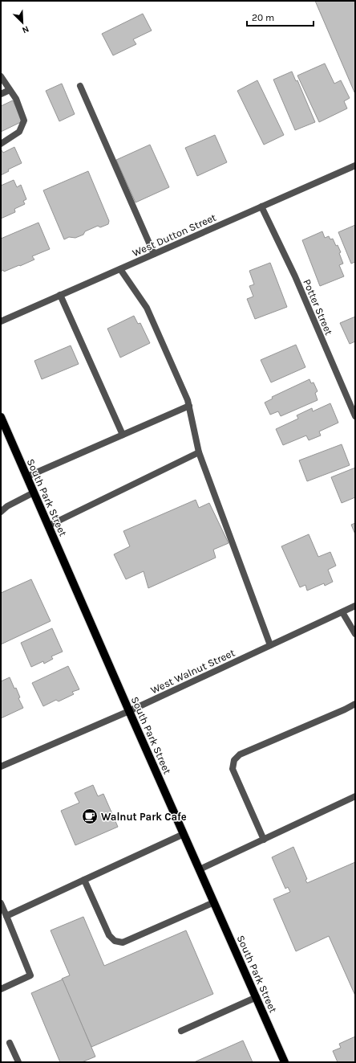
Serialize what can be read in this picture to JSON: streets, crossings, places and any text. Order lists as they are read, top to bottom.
{
  "streets": {
    "main road": ["South Park Street"],
    "street": ["West Dutton Street", "Potter Street", "West Walnut Street"]
  },
  "crossings": [
    ["West Dutton Street", "Potter Street"],
    ["South Park Street", "West Walnut Street"]
  ],
  "places": {
    "cafe": ["Walnut Park Cafe"]
  },
  "scale_bar": "20 m",
  "north": "bottom right"
}
